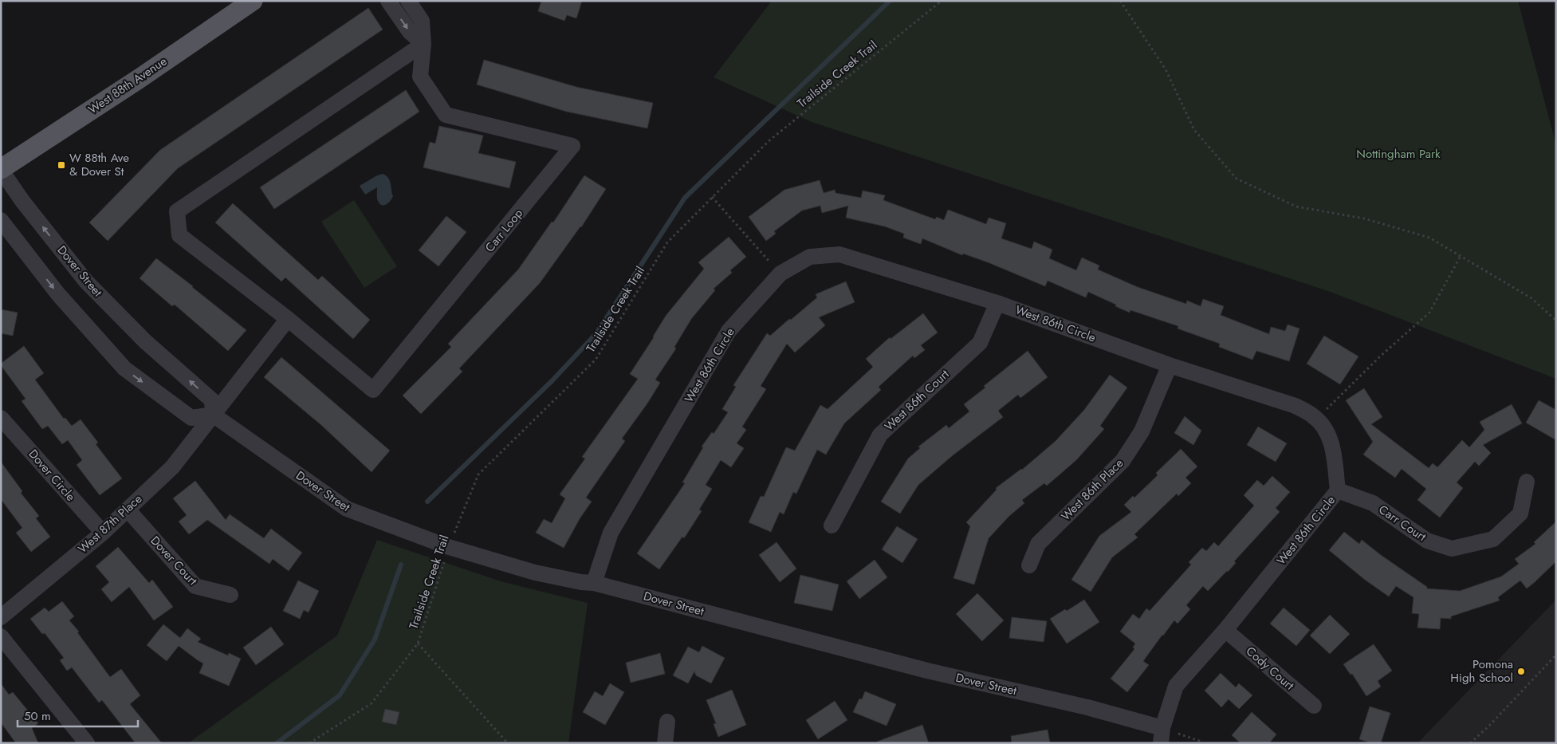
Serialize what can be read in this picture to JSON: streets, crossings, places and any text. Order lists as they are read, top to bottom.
{
  "streets": {
    "main road": ["West 88th Avenue"],
    "street": [
      "Carr Loop",
      "Dover Street",
      "West 86th Circle",
      "West 86th Court",
      "Dover Circle",
      "West 86th Place",
      "Carr Court",
      "West 87th Place",
      "Dover Court",
      "Cody Court"
    ],
    "path": ["Trailside Creek Trail"]
  },
  "crossings": [
    ["Trailside Creek Trail", "Dover Street"],
    ["West 88th Avenue", "Dover Street"],
    ["Dover Street", "West 86th Circle"],
    ["Dover Street", "West 87th Place"],
    ["West 86th Circle", "West 86th Court"],
    ["West 86th Circle", "West 86th Place"],
    ["West 86th Circle", "Carr Court"],
    ["West 86th Circle", "Cody Court"],
    ["Dover Circle", "West 87th Place"],
    ["West 87th Place", "Dover Court"]
  ],
  "parks": ["Nottingham Park"],
  "places": {
    "transit": ["W 88th Ave & Dover St"],
    "other": ["Pomona High School"]
  },
  "scale_bar": "50 m"
}
